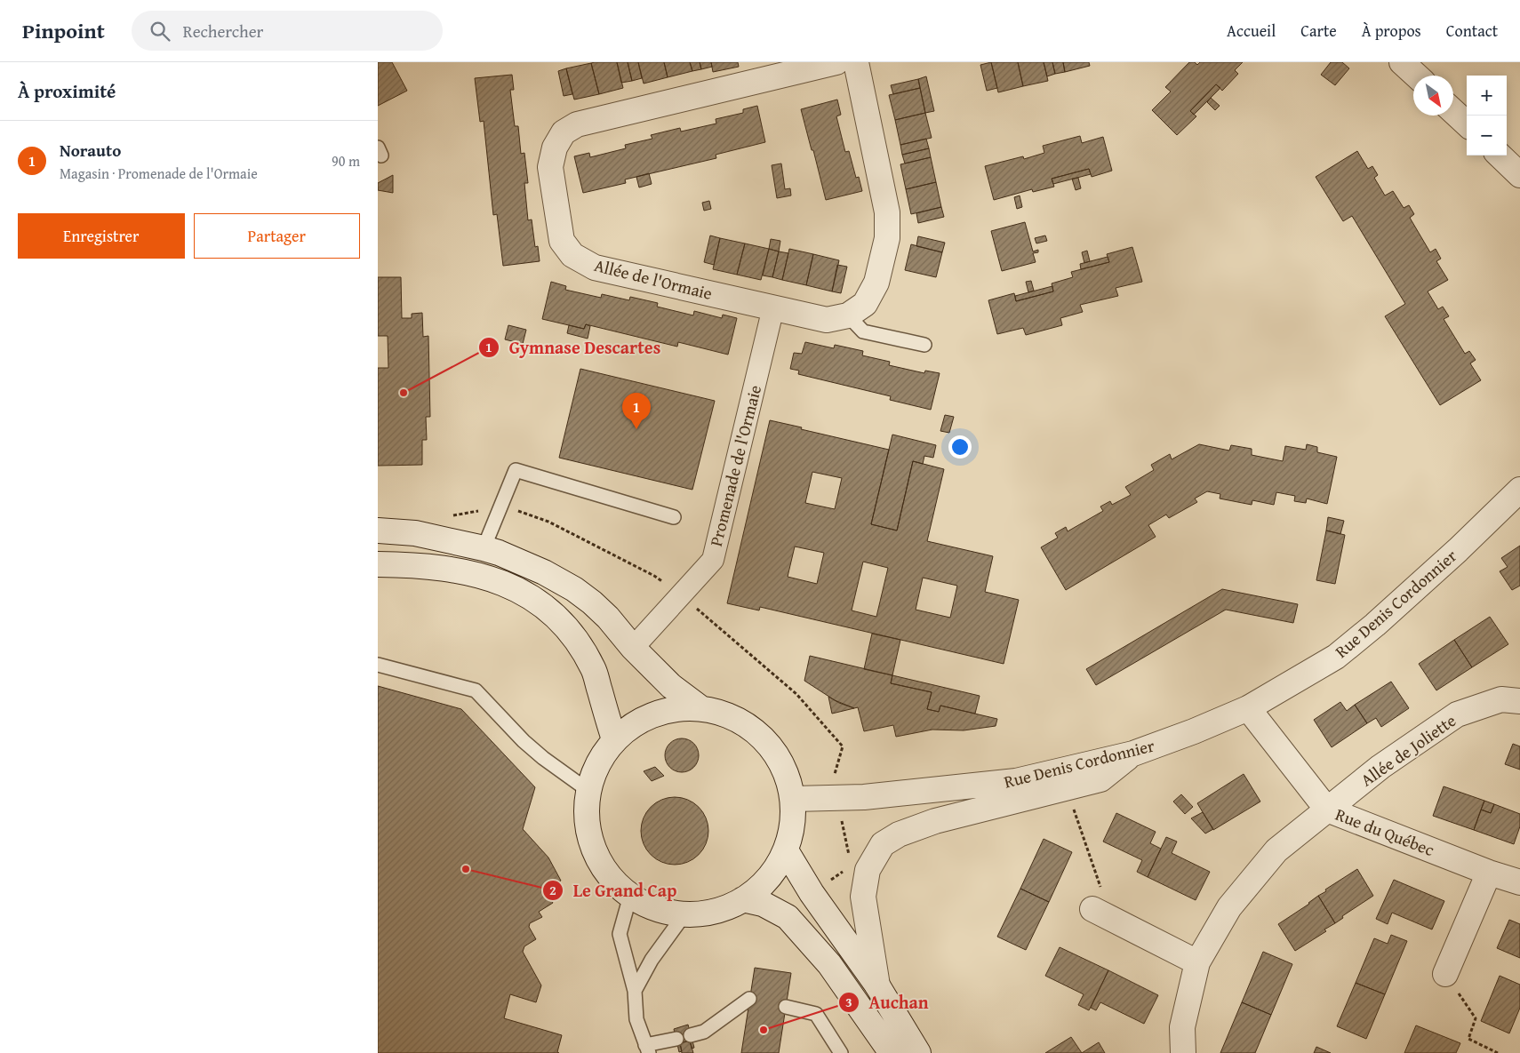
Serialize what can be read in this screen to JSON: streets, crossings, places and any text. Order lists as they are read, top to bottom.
{
  "streets": {
    "street": [
      "Allée de l'Ormaie",
      "Promenade de l'Ormaie",
      "Rue Denis Cordonnier",
      "Allée de Joliette",
      "Rue du Québec"
    ]
  },
  "crossings": [
    ["Allée de l'Ormaie", "Promenade de l'Ormaie"],
    ["Rue Denis Cordonnier", "Rue du Québec"],
    ["Allée de Joliette", "Rue du Québec"]
  ],
  "places": ["Gymnase Descartes", "Le Grand Cap", "Auchan"],
  "north": "bottom right",
  "page": {
    "header": "Pinpoint",
    "search": "Rechercher",
    "nav": [
      "Accueil",
      "Carte",
      "À propos",
      "Contact"
    ],
    "heading": "À proximité",
    "map_buttons": ["+", "−"],
    "list": [
      {
        "mark": "1",
        "name": "Norauto",
        "note": "Magasin · Promenade de l'Ormaie",
        "value": "90 m"
      }
    ],
    "buttons": ["Enregistrer", "Partager"],
    "pins": "1"
  }
}
